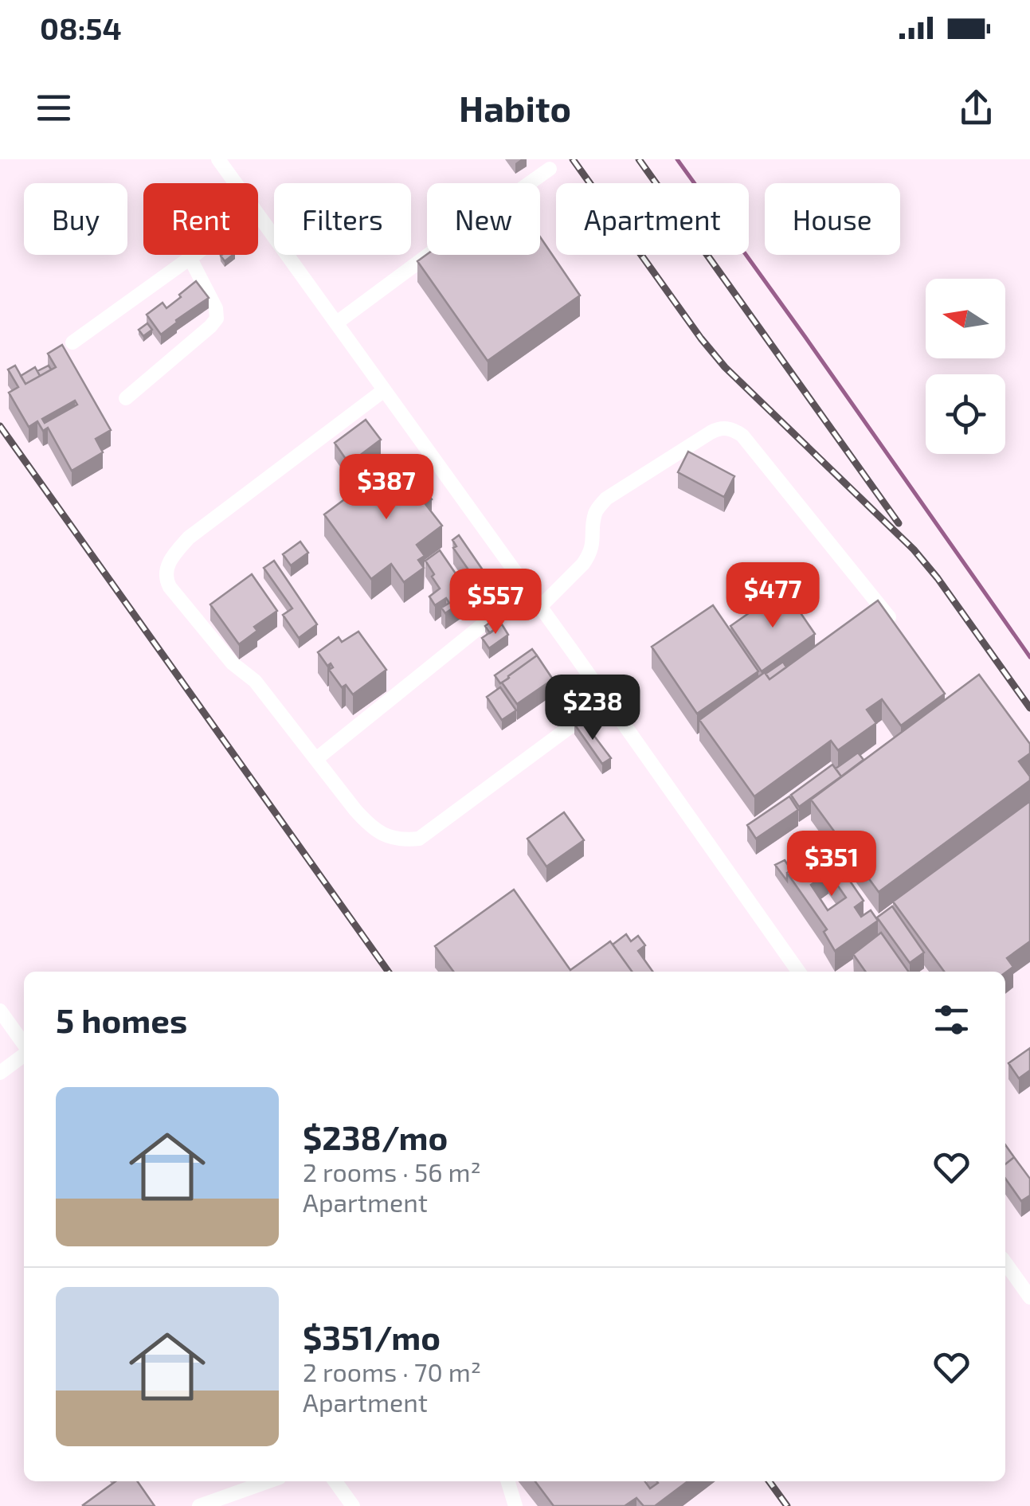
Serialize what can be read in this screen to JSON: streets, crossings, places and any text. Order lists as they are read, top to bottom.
{
  "north": "left",
  "page": {
    "status": "08:54",
    "header": "Habito",
    "chip": [
      "Buy",
      "Rent",
      "Filters",
      "New",
      "Apartment",
      "House"
    ],
    "price": [
      "$387",
      "$477",
      "$557",
      "$238",
      "$351"
    ],
    "heading": "5 homes",
    "list": [
      {
        "name": "$238/mo",
        "note": "2 rooms · 56 m² · Apartment"
      },
      {
        "name": "$351/mo",
        "note": "2 rooms · 70 m² · Apartment"
      }
    ]
  }
}
